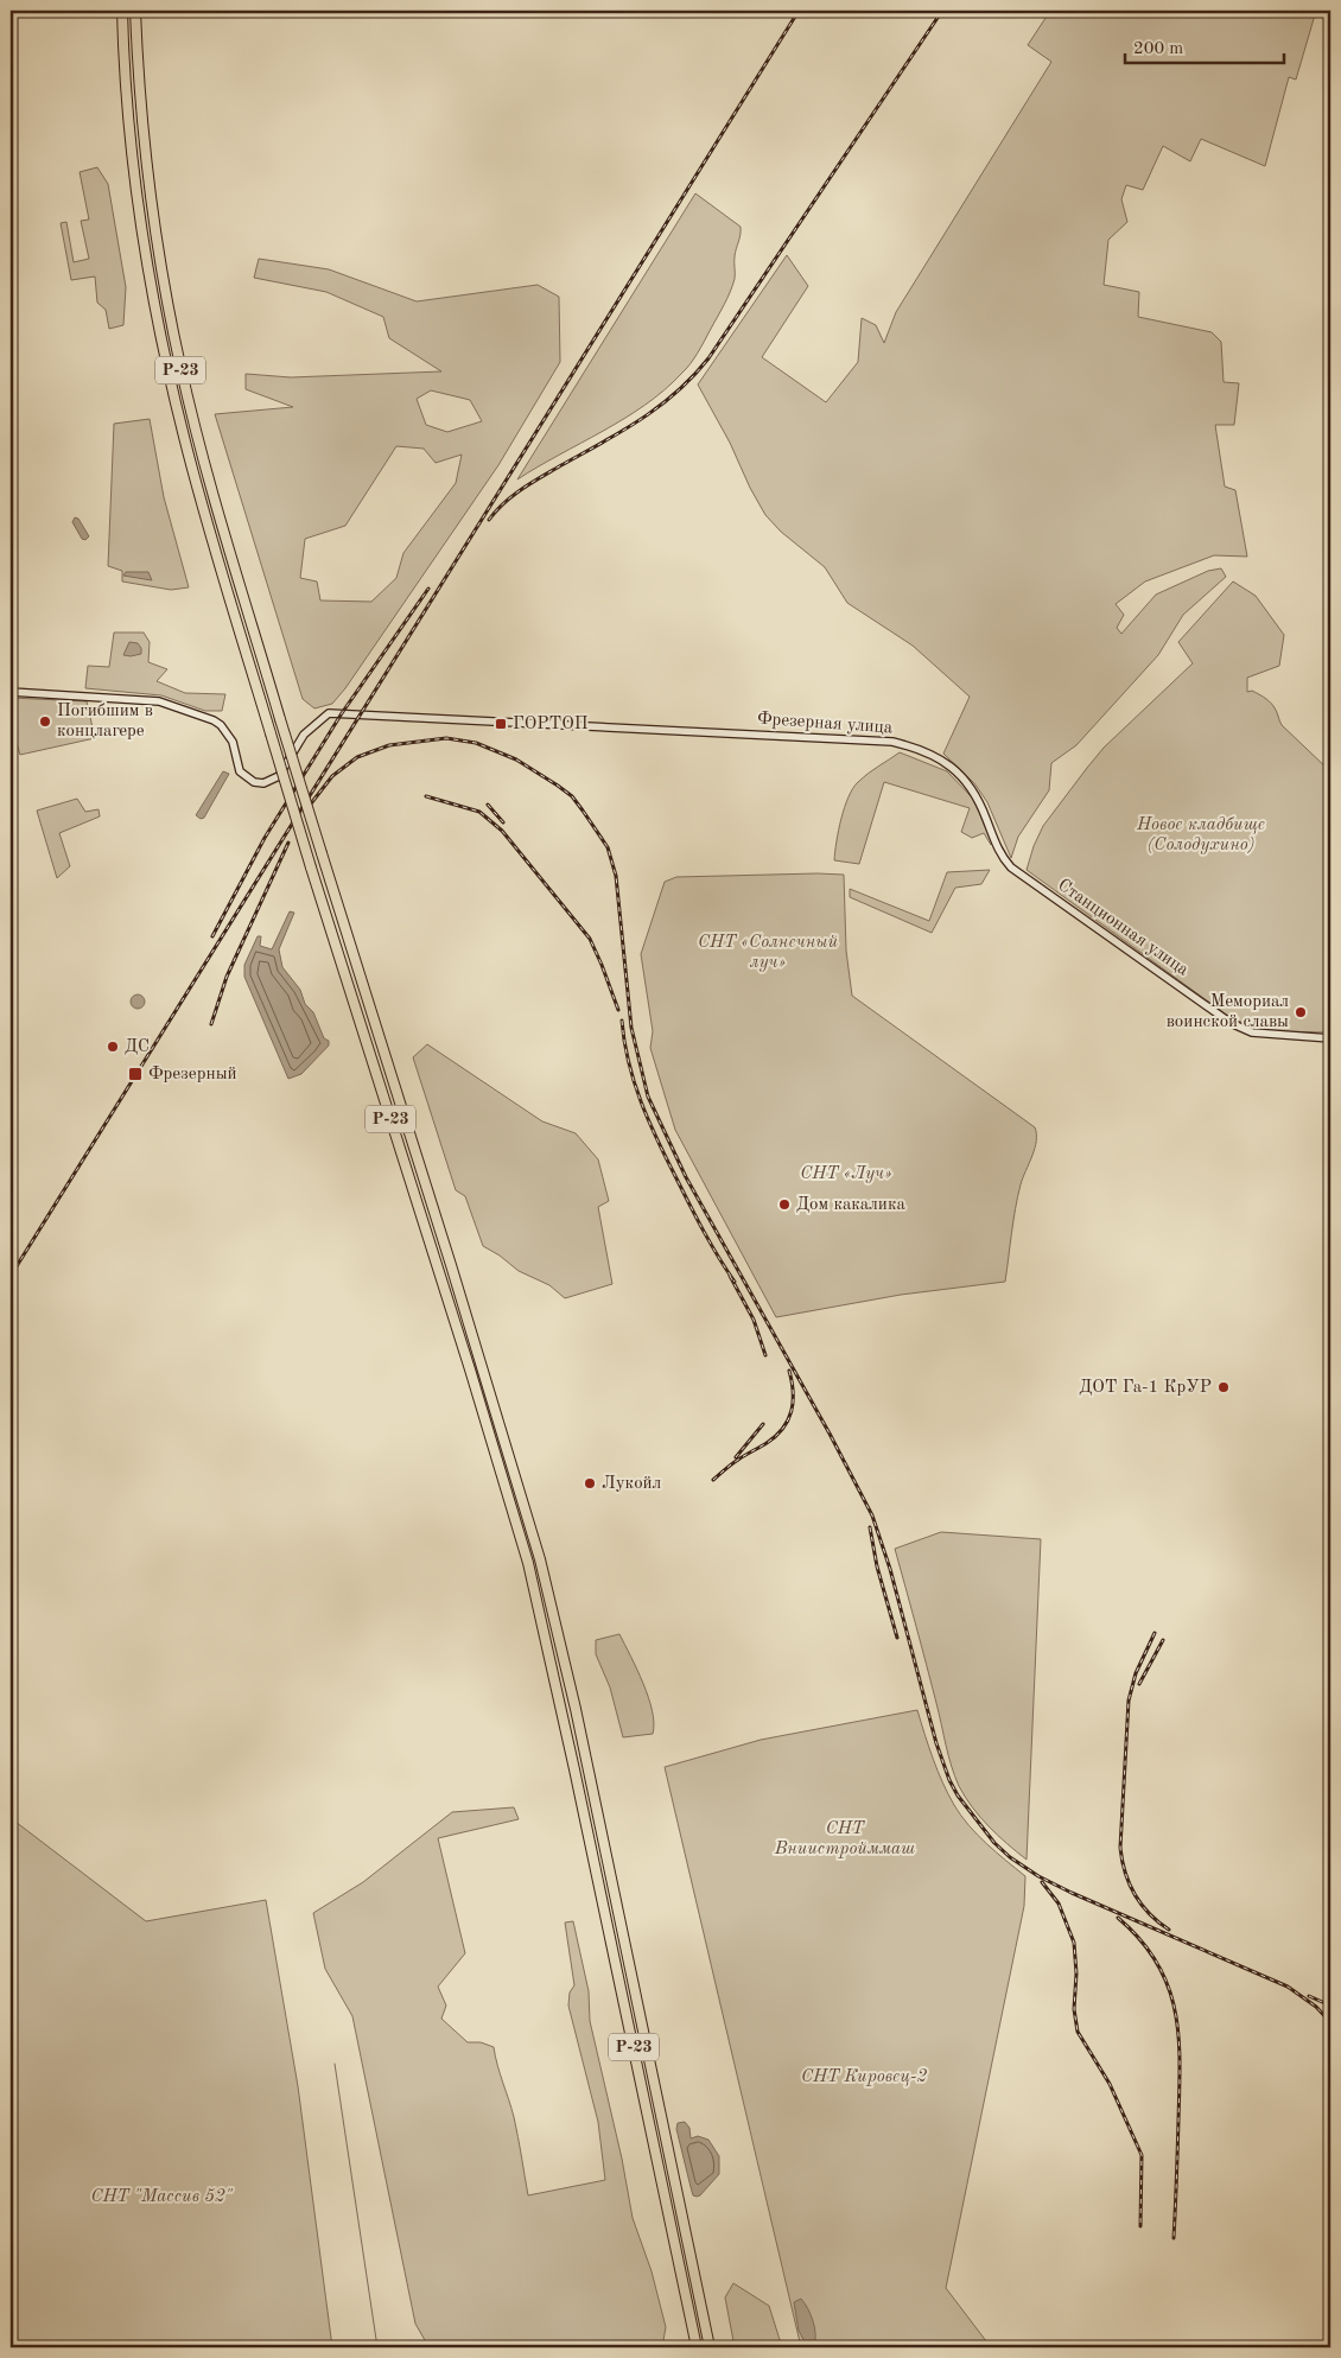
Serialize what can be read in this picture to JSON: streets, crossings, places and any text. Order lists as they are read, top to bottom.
{
  "streets": {
    "highway": ["Р-23"],
    "street": ["Фрезерная улица", "Станционная улица"]
  },
  "crossings": [
    ["Фрезерная улица", "Станционная улица"]
  ],
  "parks": [
    "Новое кладбище (Солодухино)",
    "СНТ «Солнечный луч»",
    "СНТ «Луч»",
    "СНТ Вниистройммаш",
    "СНТ Кировец-2",
    "СНТ \"Массив 52\""
  ],
  "places": {
    "other": [
      "Погибшим в концлагере",
      "Мемориал воинской славы",
      "ДС",
      "Дом какалика",
      "ДОТ Га-1 КрУР",
      "Лукойл"
    ],
    "transit": ["ГОРТОП", "Фрезерный"]
  },
  "scale_bar": "200 m"
}
